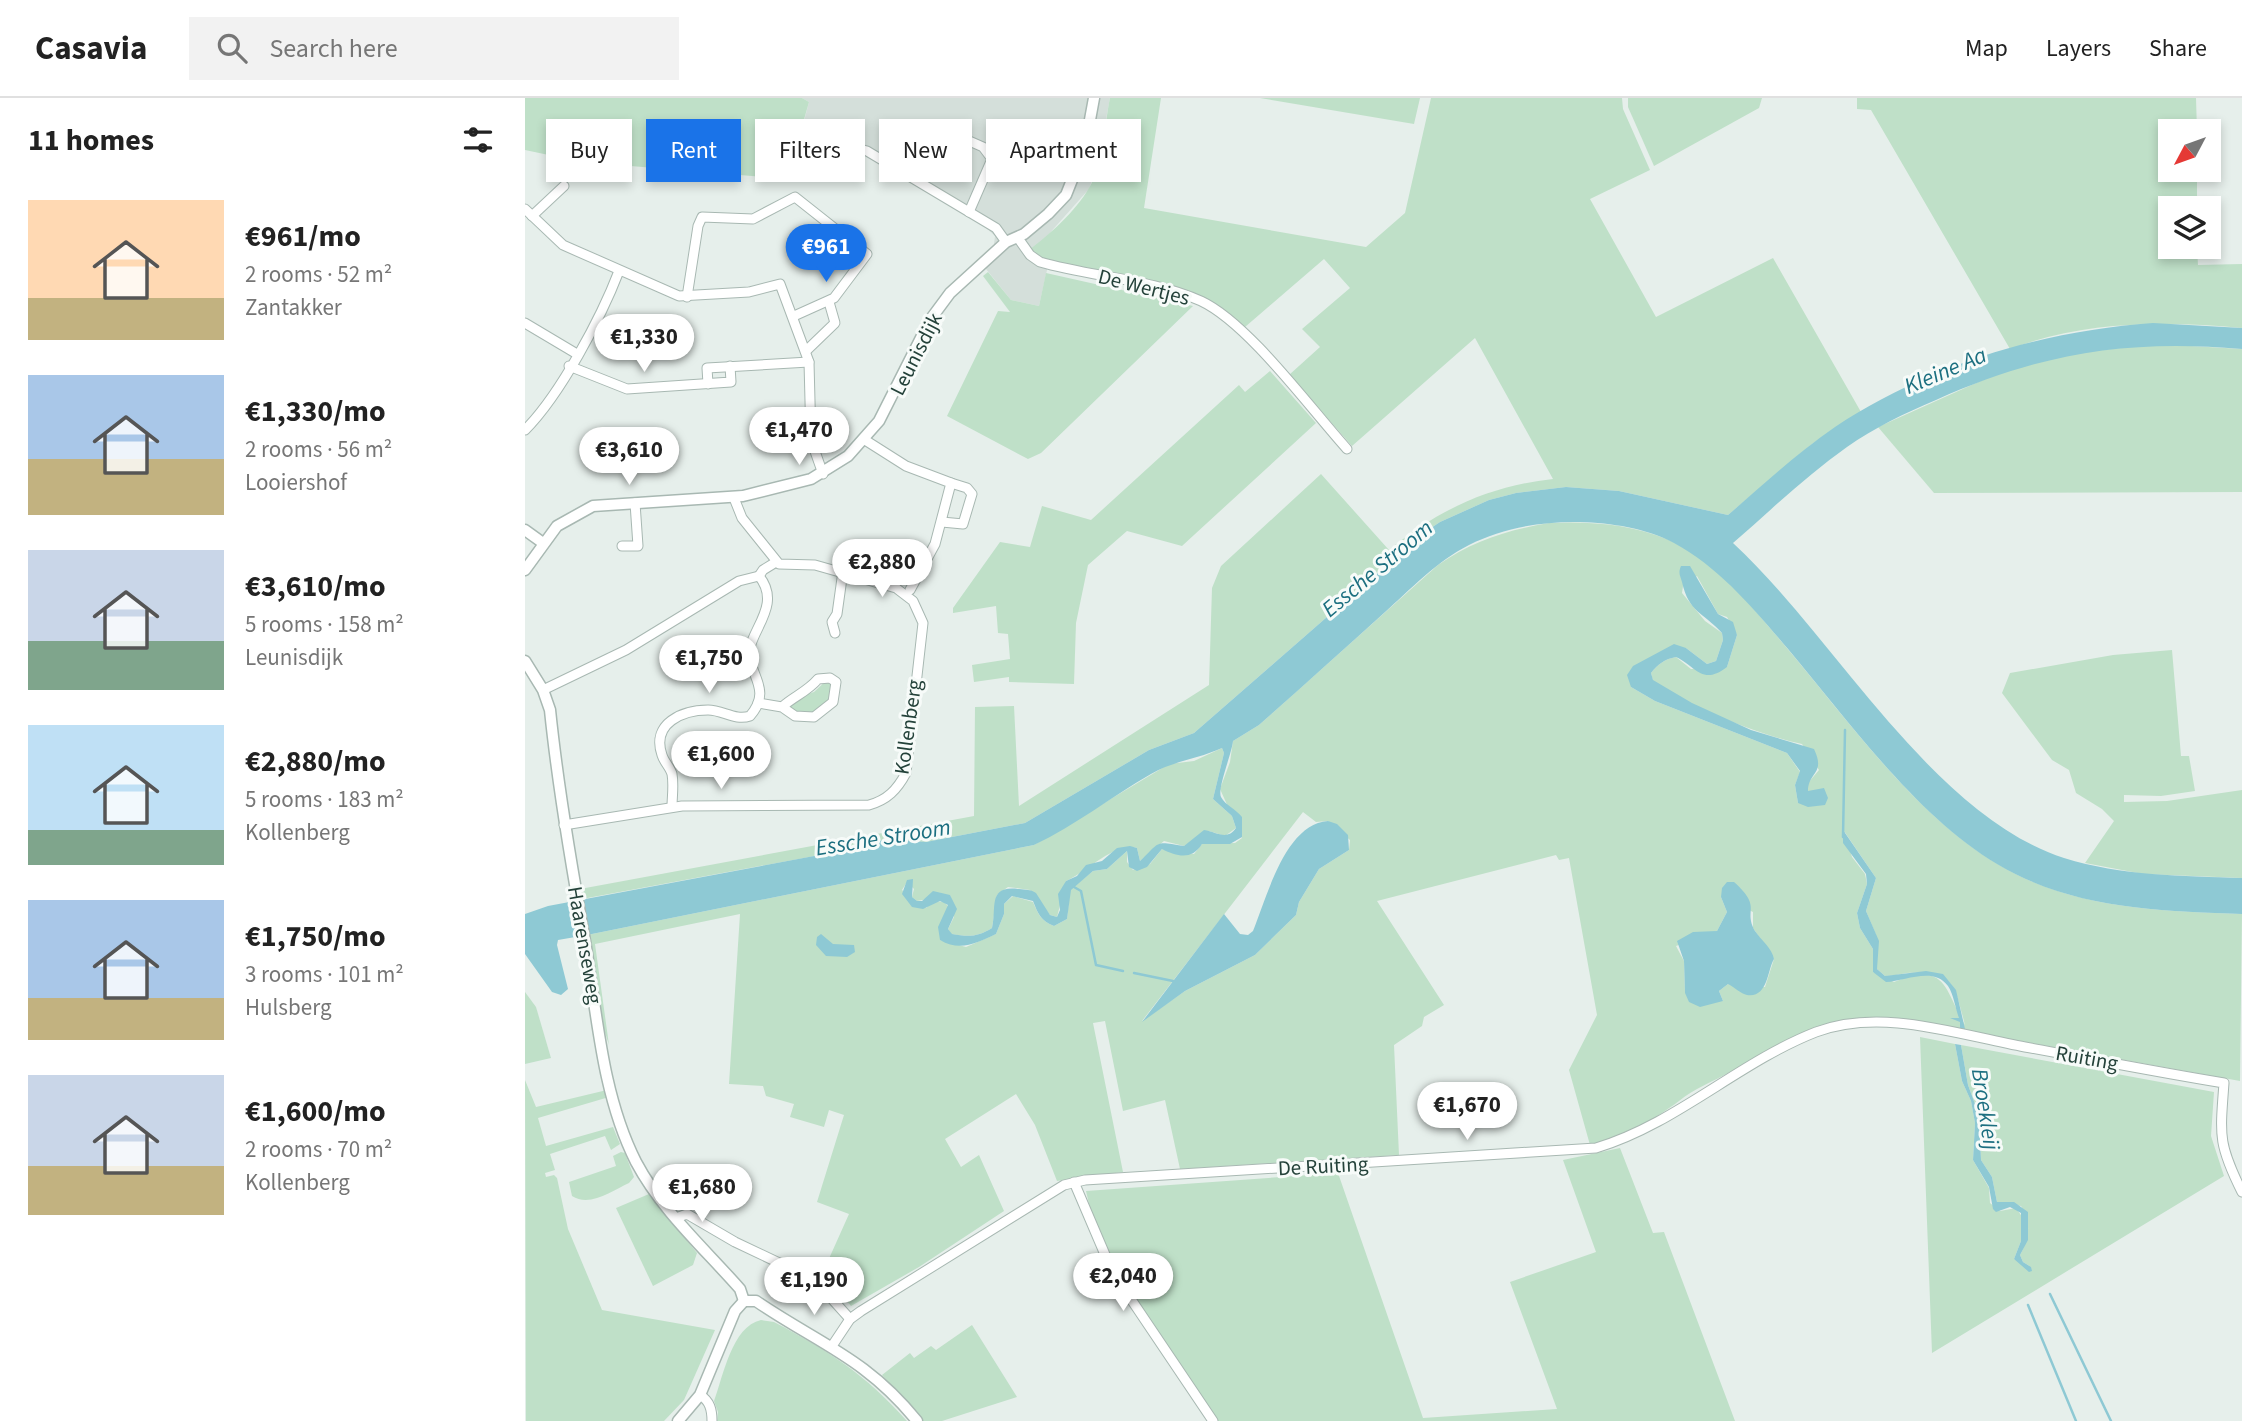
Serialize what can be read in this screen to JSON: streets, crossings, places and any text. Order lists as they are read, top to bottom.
{
  "streets": {
    "street": [
      "De Wertjes",
      "Leunisdijk",
      "Kollenberg",
      "Haarenseweg",
      "Ruiting",
      "De Ruiting"
    ]
  },
  "crossings": [
    ["De Wertjes", "Leunisdijk"],
    ["Kollenberg", "Haarenseweg"],
    ["Ruiting", "De Ruiting"]
  ],
  "water": ["Kleine Aa", "Essche Stroom", "Broekleij"],
  "north": "bottom left",
  "page": {
    "header": "Casavia",
    "search": "Search here",
    "nav": ["Map", "Layers", "Share"],
    "heading": "11 homes",
    "chip": [
      "Buy",
      "Rent",
      "Filters",
      "New",
      "Apartment"
    ],
    "list": [
      {
        "name": "€961/mo",
        "note": "2 rooms · 52 m² · Zantakker"
      },
      {
        "name": "€1,330/mo",
        "note": "2 rooms · 56 m² · Looiershof"
      },
      {
        "name": "€3,610/mo",
        "note": "5 rooms · 158 m² · Leunisdijk"
      },
      {
        "name": "€2,880/mo",
        "note": "5 rooms · 183 m² · Kollenberg"
      },
      {
        "name": "€1,750/mo",
        "note": "3 rooms · 101 m² · Hulsberg"
      },
      {
        "name": "€1,600/mo",
        "note": "2 rooms · 70 m² · Kollenberg"
      }
    ],
    "price": [
      "€961",
      "€1,330",
      "€1,470",
      "€3,610",
      "€2,880",
      "€1,750",
      "€1,600",
      "€1,670",
      "€1,680",
      "€2,040",
      "€1,190"
    ]
  }
}
